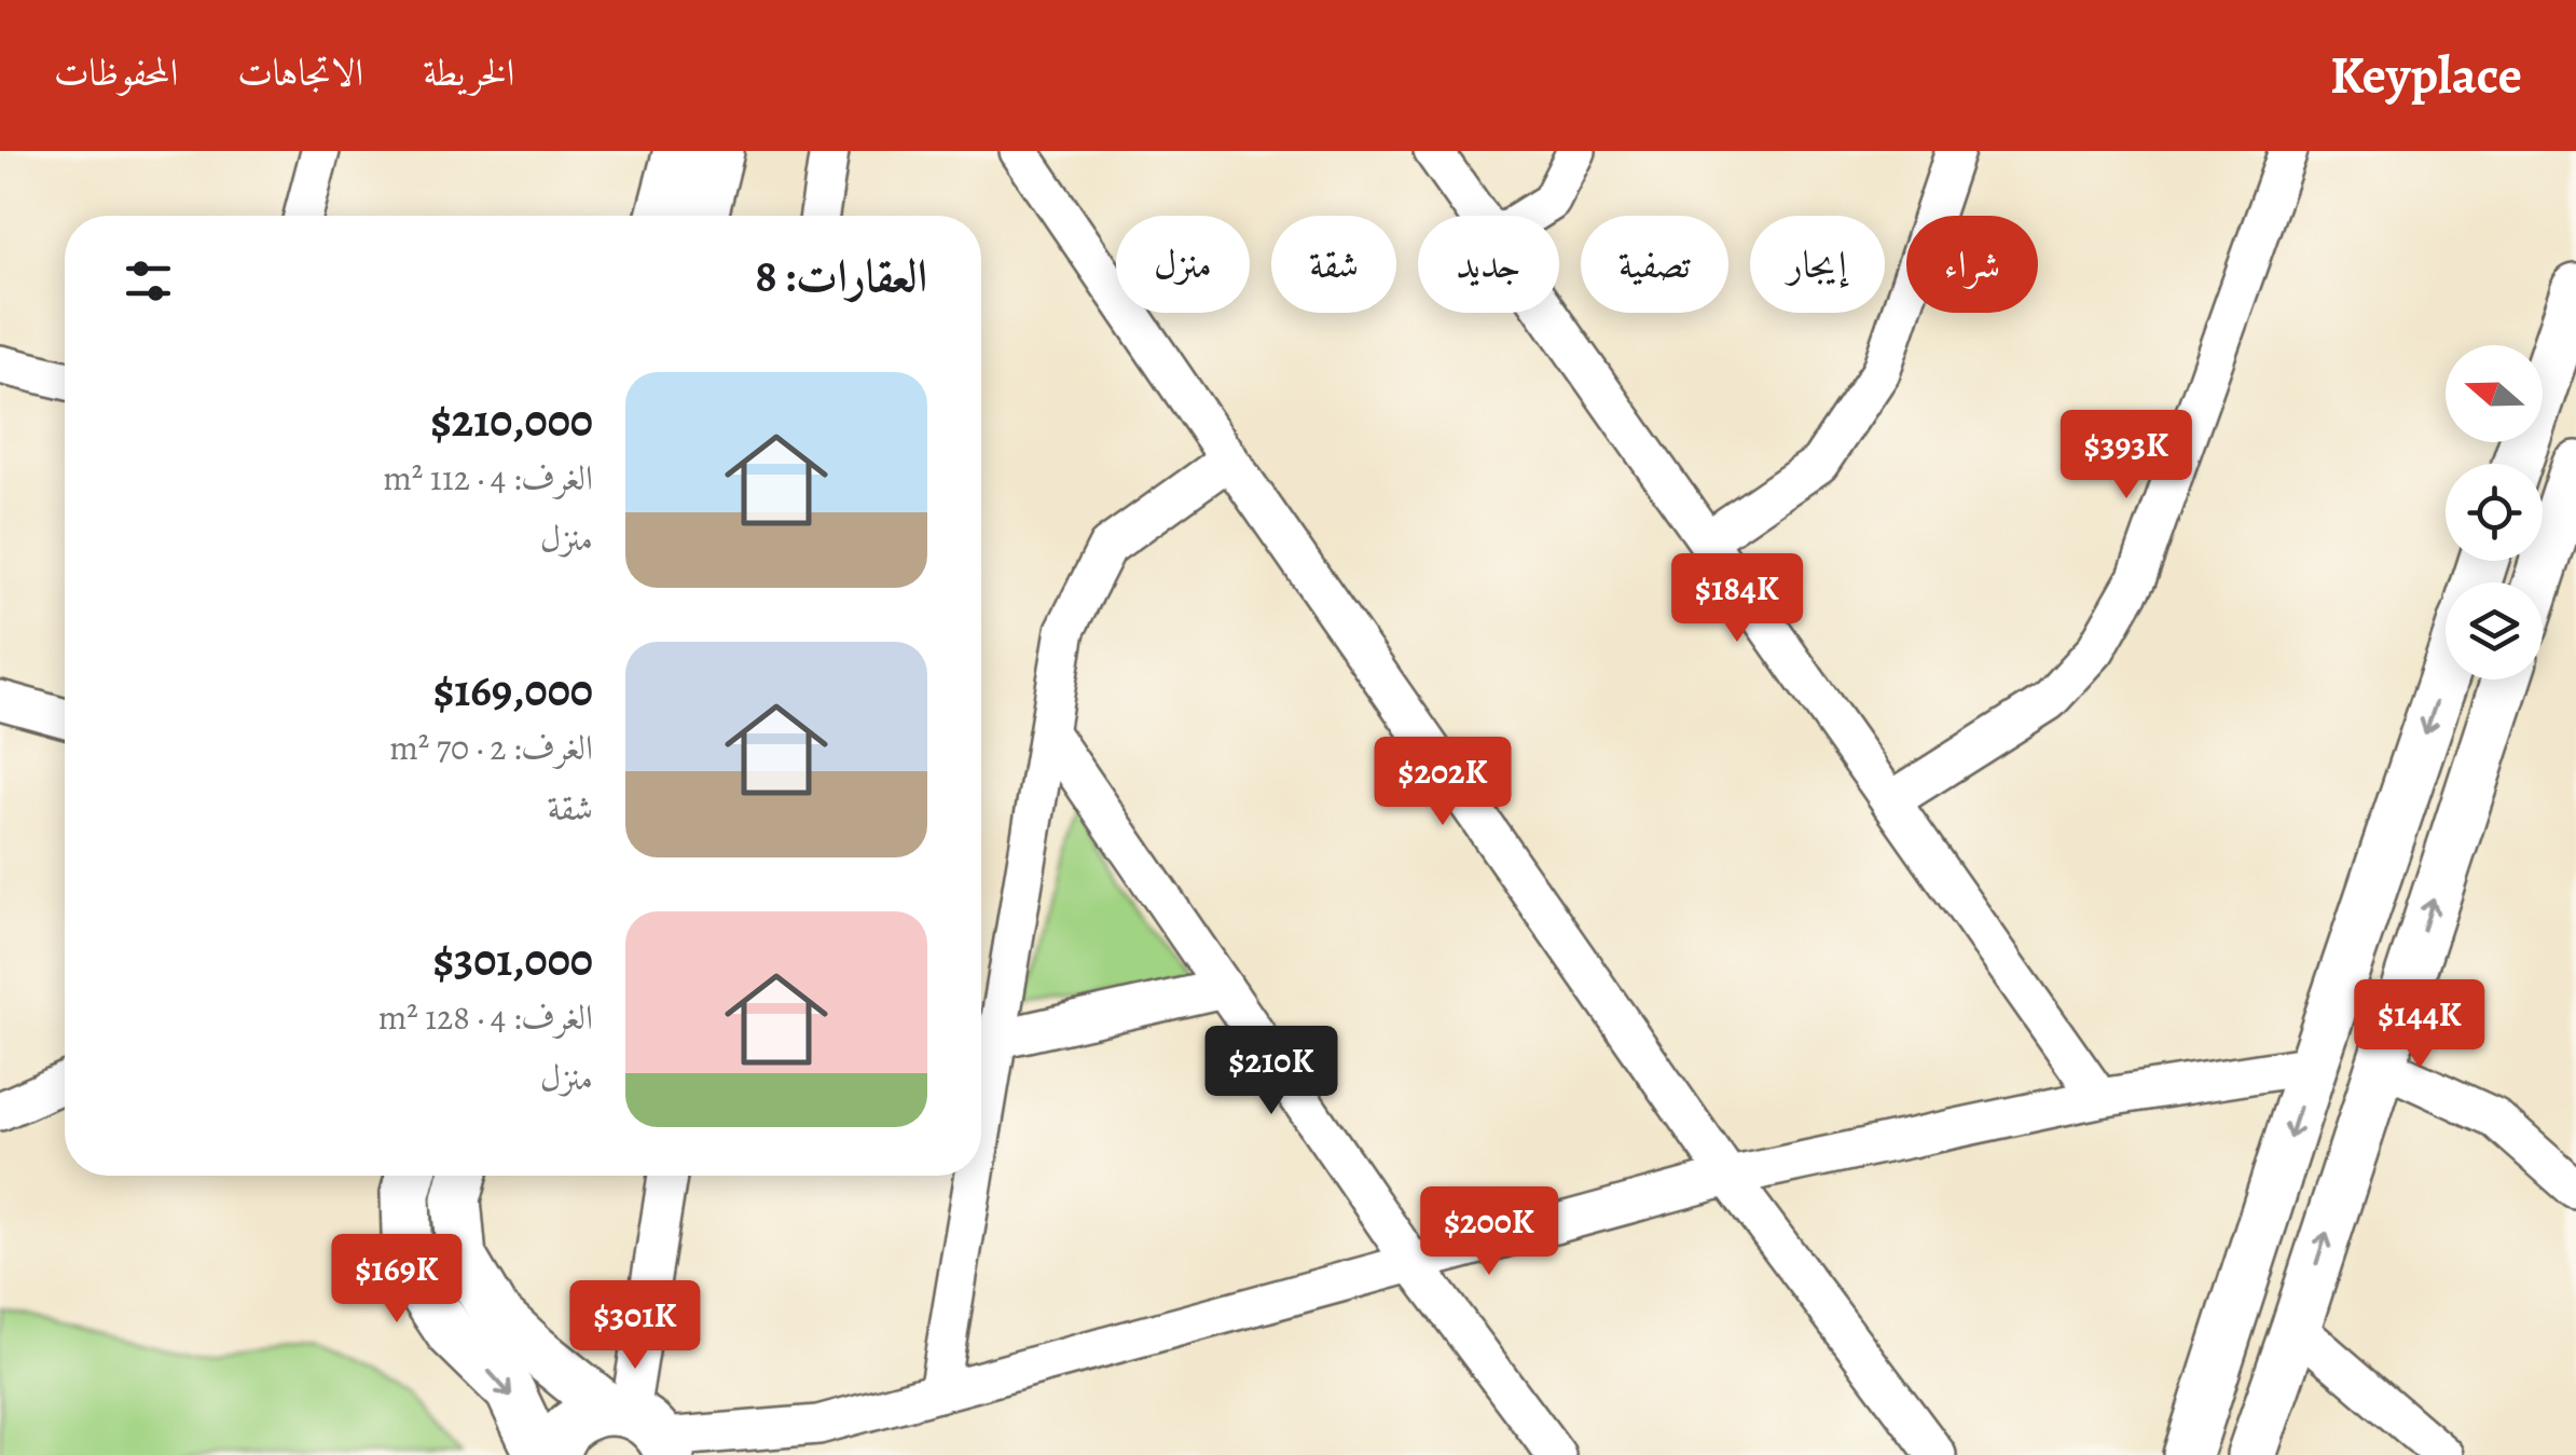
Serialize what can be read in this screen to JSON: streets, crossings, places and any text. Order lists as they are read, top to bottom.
{
  "north": "left",
  "page": {
    "header": "Keyplace",
    "nav": ["الخريطة", "الاتجاهات", "المحفوظات"],
    "chip": [
      "شراء",
      "إيجار",
      "تصفية",
      "جديد",
      "شقة",
      "منزل"
    ],
    "heading": "العقارات: 8",
    "list": [
      {
        "name": "$210,000",
        "note": "الغرف: 4 · 112 m² · منزل"
      },
      {
        "name": "$169,000",
        "note": "الغرف: 2 · 70 m² · شقة"
      },
      {
        "name": "$301,000",
        "note": "الغرف: 4 · 128 m² · منزل"
      }
    ],
    "price": [
      "$393K",
      "$184K",
      "$202K",
      "$144K",
      "$210K",
      "$200K",
      "$169K",
      "$301K"
    ]
  }
}
